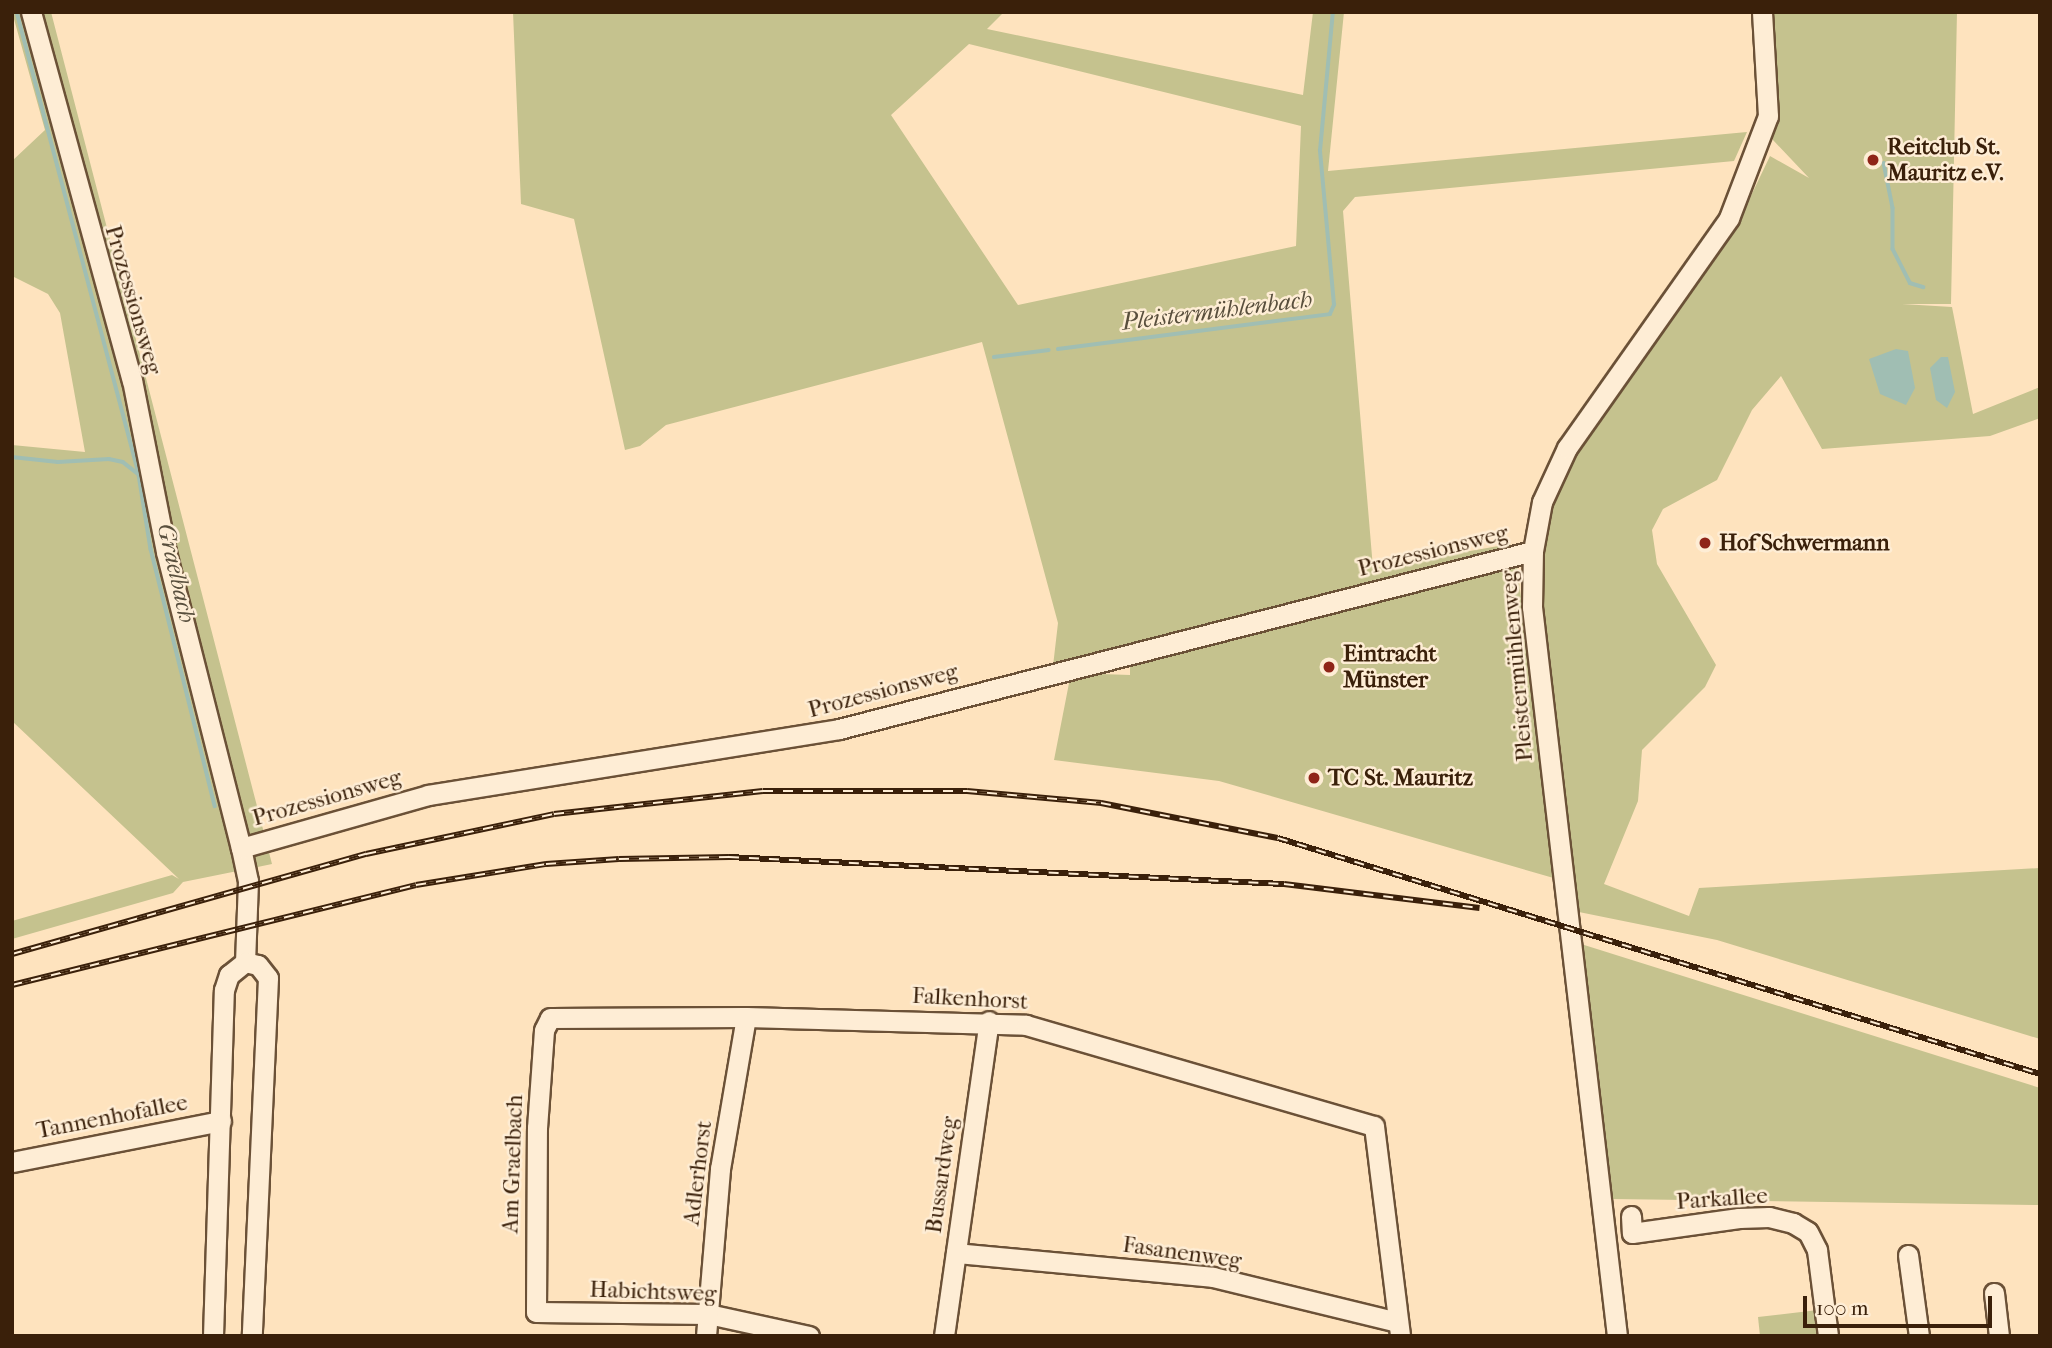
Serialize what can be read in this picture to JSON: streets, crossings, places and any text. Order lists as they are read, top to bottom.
{
  "streets": {
    "street": [
      "Prozessionsweg",
      "Pleistermühlenweg",
      "Falkenhorst",
      "Tannenhofallee",
      "Am Graelbach",
      "Adlerhorst",
      "Bussardweg",
      "Parkallee",
      "Fasanenweg",
      "Habichtsweg"
    ]
  },
  "crossings": [
    ["Prozessionsweg", "Pleistermühlenweg"],
    ["Falkenhorst", "Am Graelbach"],
    ["Falkenhorst", "Adlerhorst"],
    ["Falkenhorst", "Bussardweg"],
    ["Falkenhorst", "Fasanenweg"],
    ["Am Graelbach", "Habichtsweg"],
    ["Adlerhorst", "Habichtsweg"],
    ["Bussardweg", "Fasanenweg"]
  ],
  "water": ["Pleistermühlenbach", "Graelbach"],
  "places": [
    "Reitclub St. Mauritz e.V.",
    "Hof Schwermann",
    "Eintracht Münster",
    "TC St. Mauritz"
  ],
  "scale_bar": "100 m"
}
